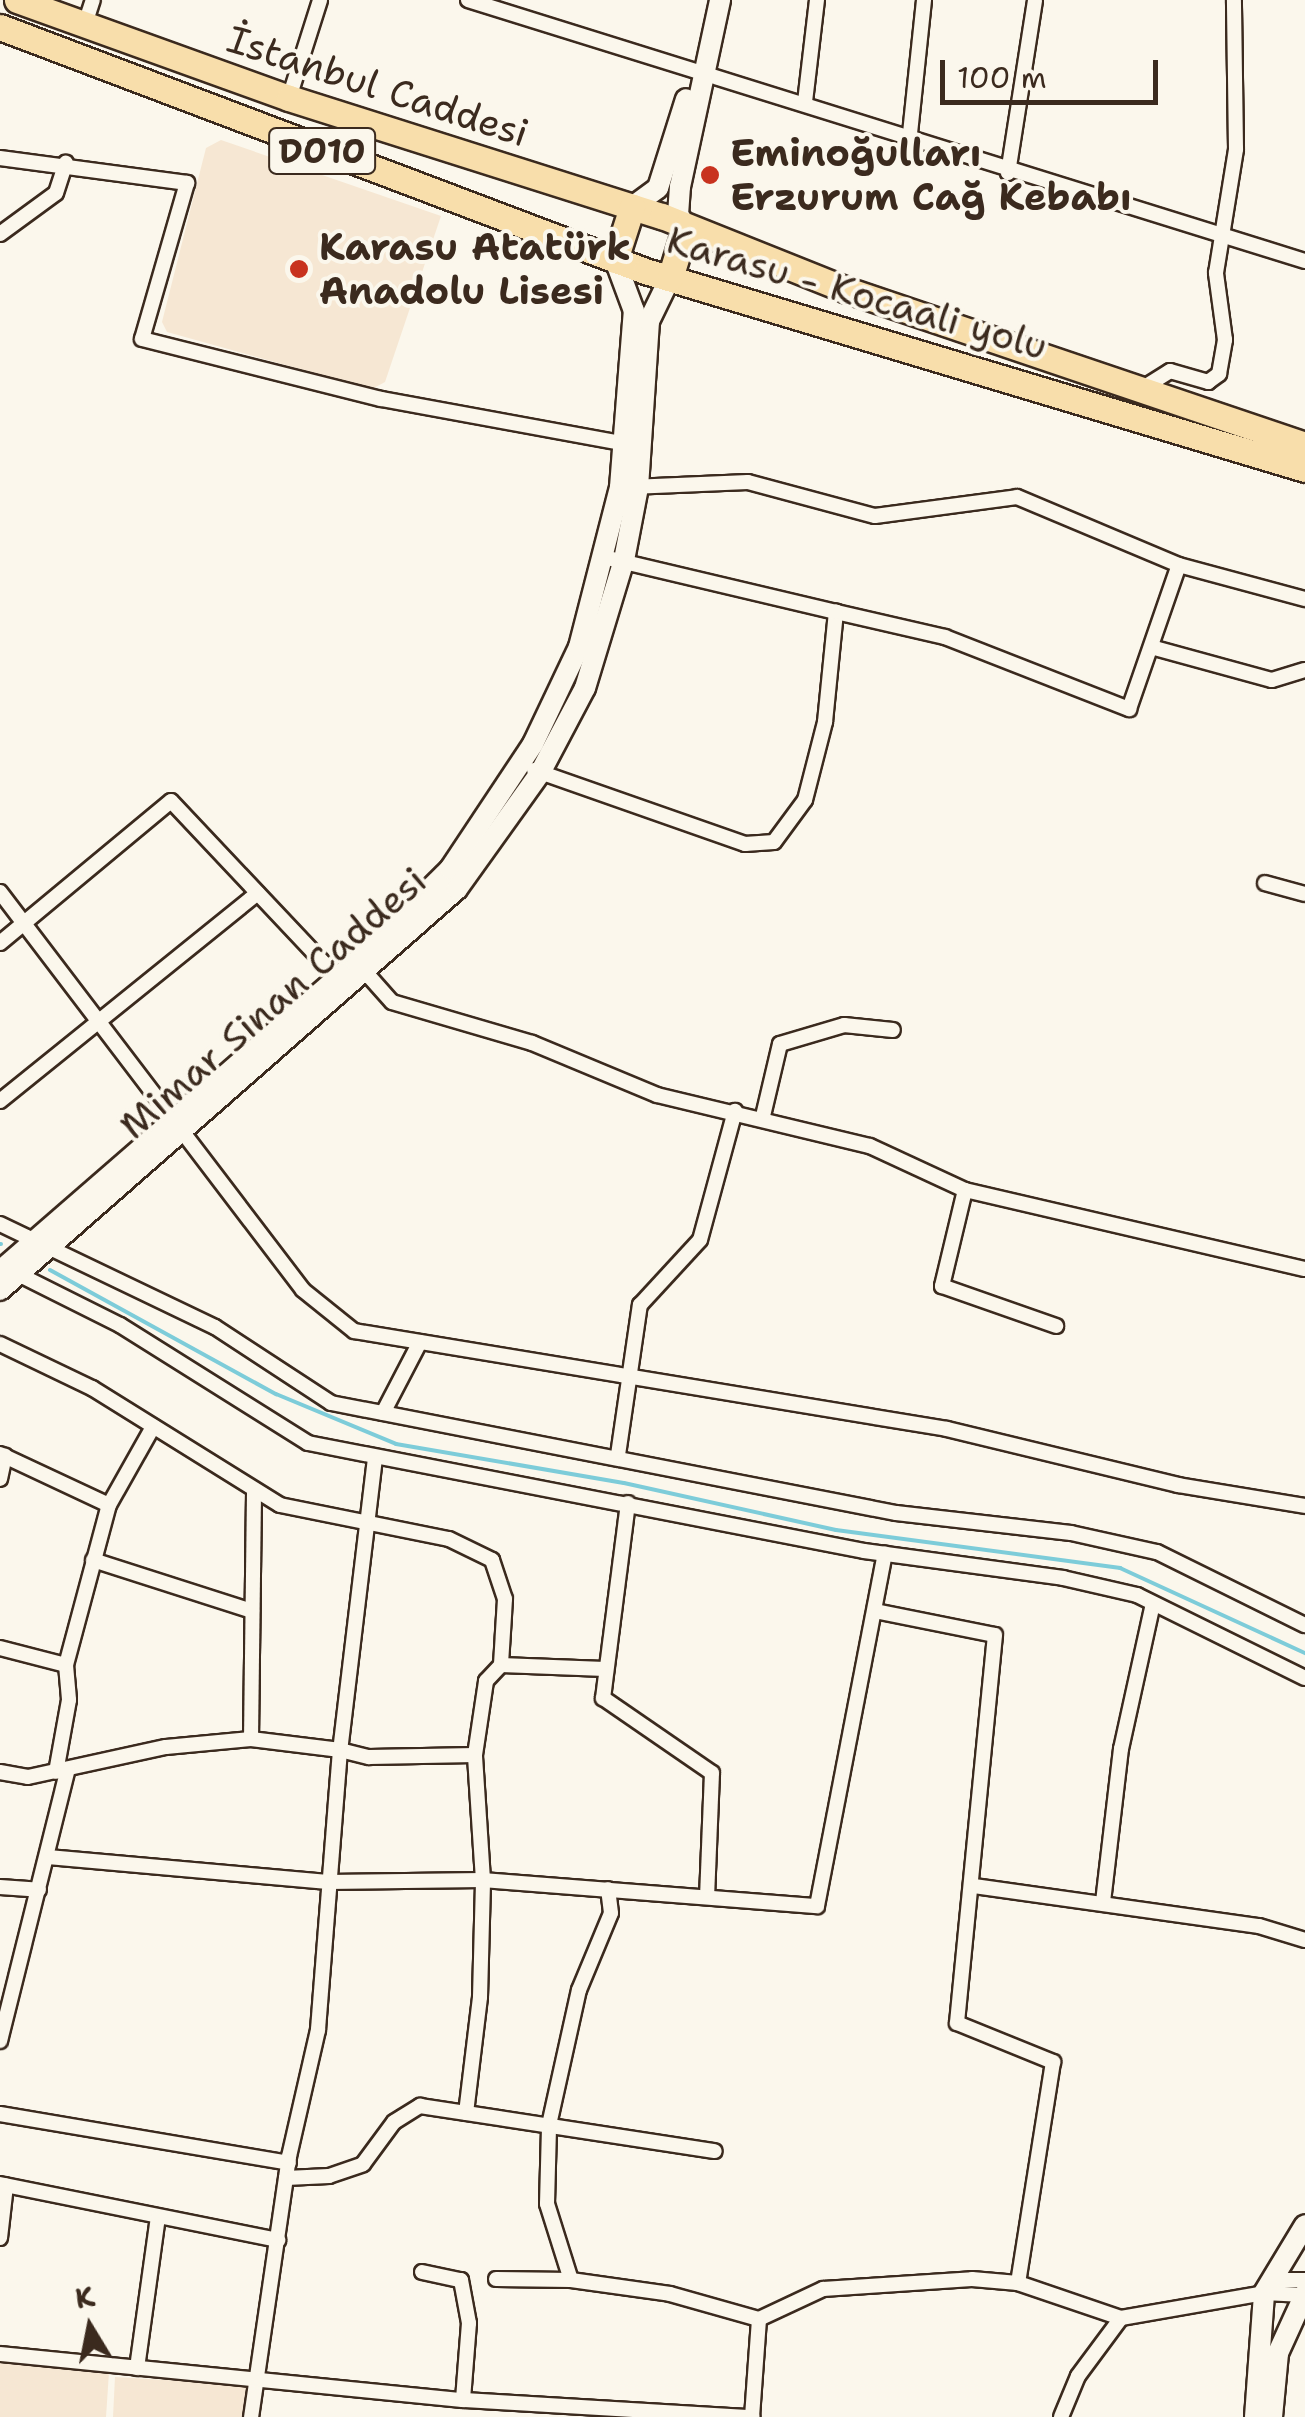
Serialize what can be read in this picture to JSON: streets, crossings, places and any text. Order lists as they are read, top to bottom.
{
  "streets": {
    "highway": ["İstanbul Caddesi", "D010", "Karasu - Kocaali yolu"],
    "main road": ["Mimar Sinan Caddesi"]
  },
  "crossings": [
    ["İstanbul Caddesi", "Karasu - Kocaali yolu"],
    ["Karasu - Kocaali yolu", "Mimar Sinan Caddesi"]
  ],
  "places": ["Eminoğulları Erzurum Cağ Kebabı", "Karasu Atatürk Anadolu Lisesi"],
  "scale_bar": "100 m",
  "north": "top"
}
